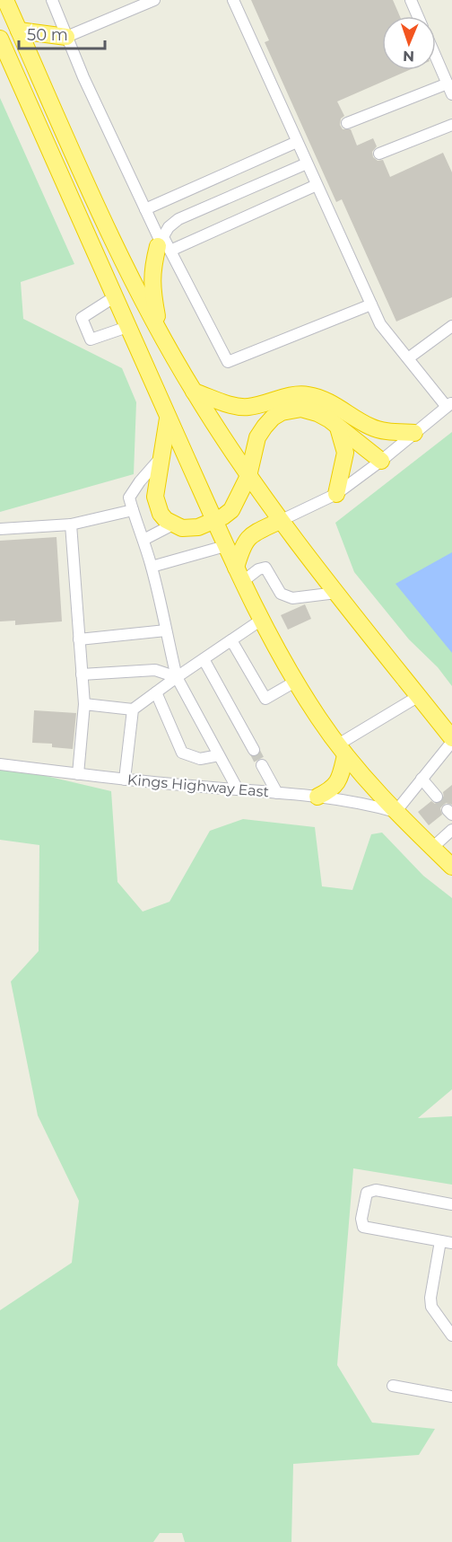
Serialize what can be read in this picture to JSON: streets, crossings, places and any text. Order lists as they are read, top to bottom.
{
  "streets": {
    "street": ["Kings Highway East"]
  },
  "scale_bar": "50 m",
  "north": "bottom"
}
